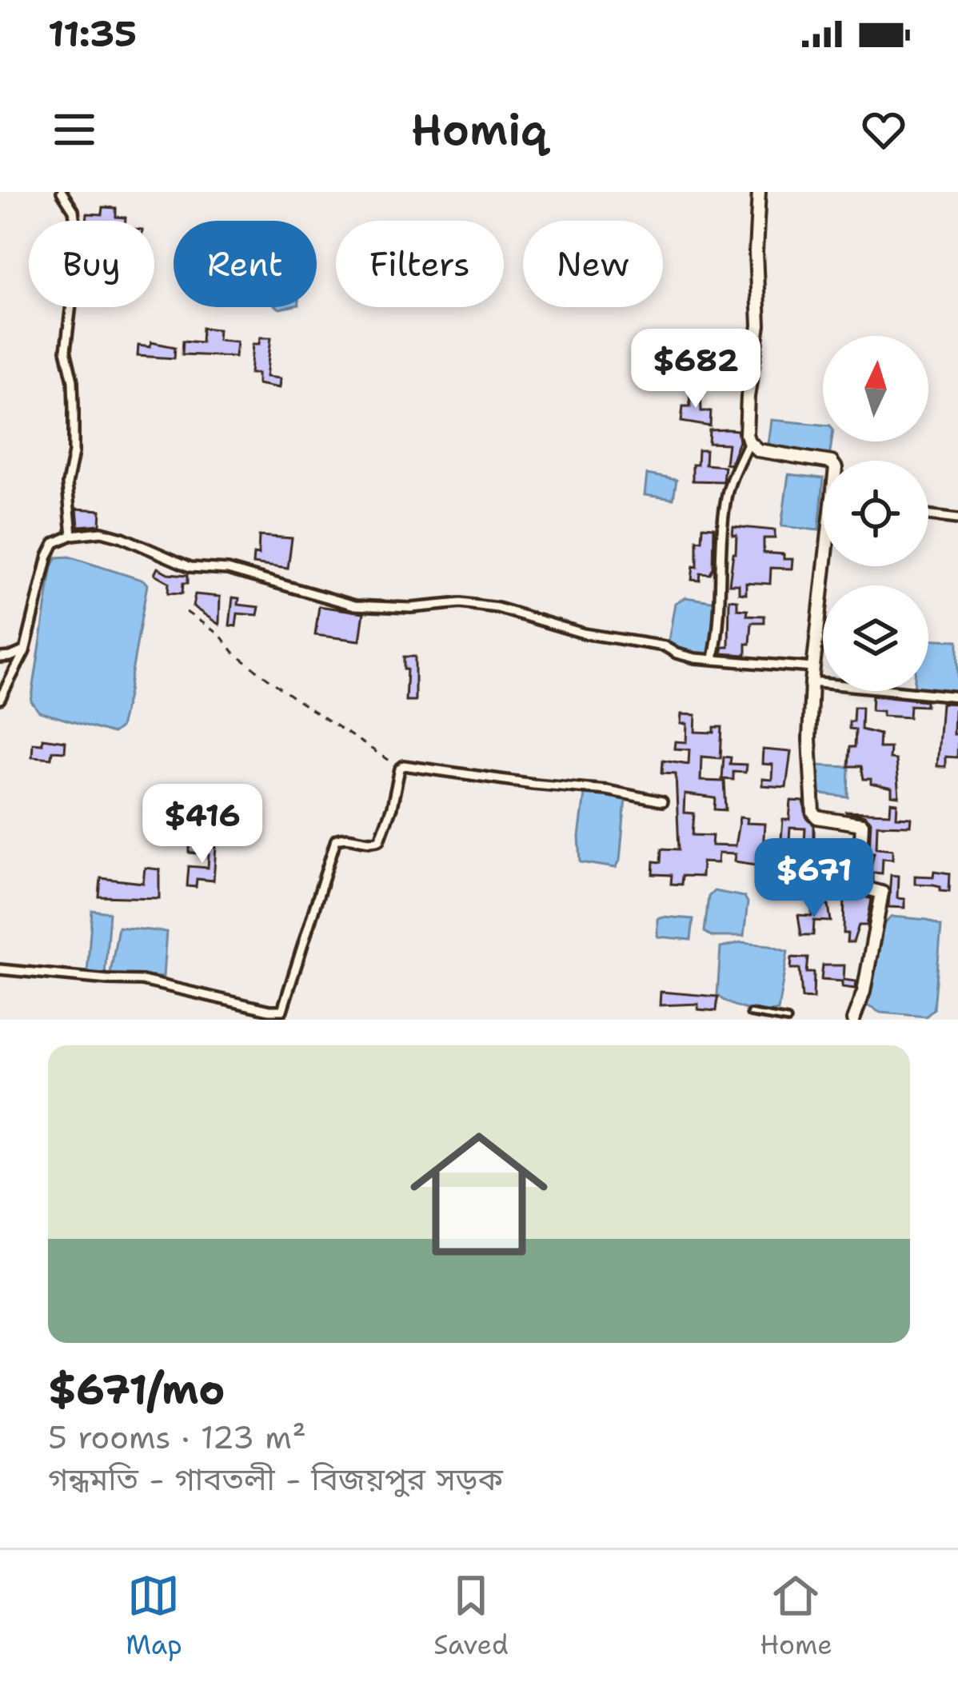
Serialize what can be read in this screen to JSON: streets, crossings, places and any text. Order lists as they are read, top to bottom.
{
  "north": "top",
  "page": {
    "status": "11:35",
    "header": "Homiq",
    "chip": [
      "Buy",
      "Rent",
      "Filters",
      "New"
    ],
    "price": ["$682", "$416", "$671"],
    "list": [
      {
        "name": "$671/mo",
        "note": "5 rooms · 123 m² · গন্ধমতি - গাবতলী - বিজয়পুর সড়ক"
      }
    ],
    "tabs": ["Map", "Saved", "Home"]
  }
}
